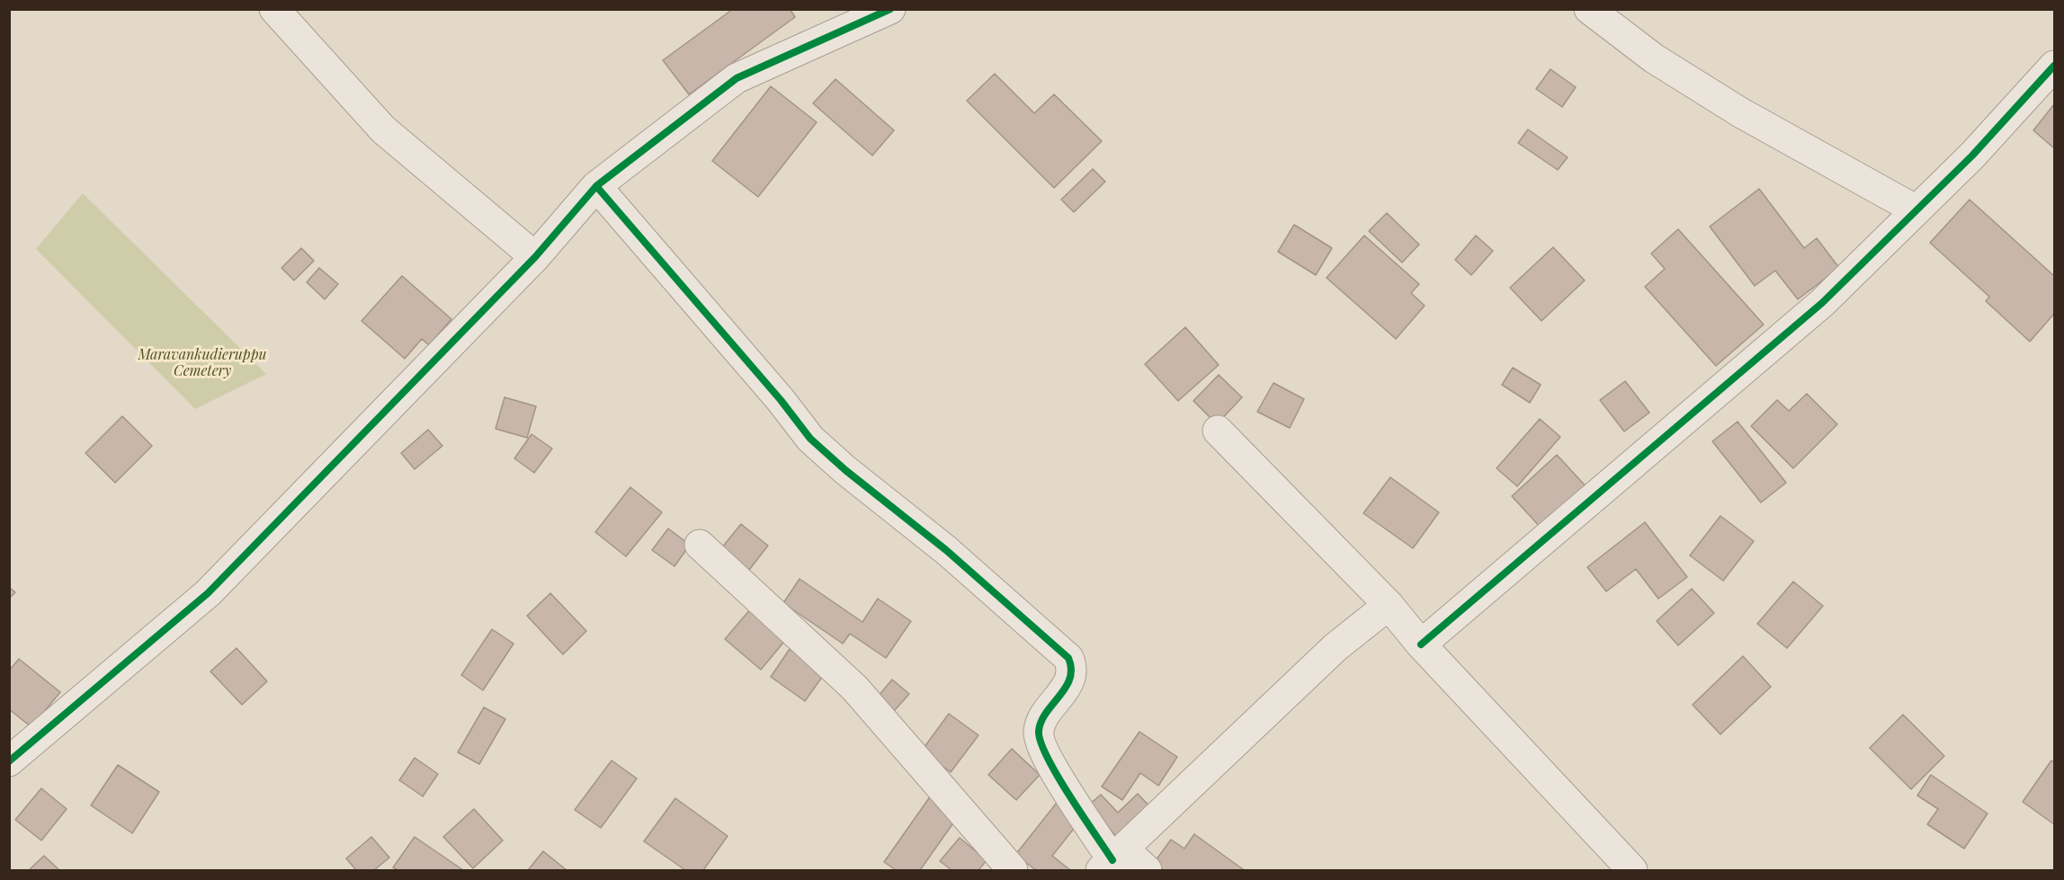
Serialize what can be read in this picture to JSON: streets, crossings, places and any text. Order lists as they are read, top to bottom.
{
  "parks": ["Maravankudieruppu Cemetery"]
}
